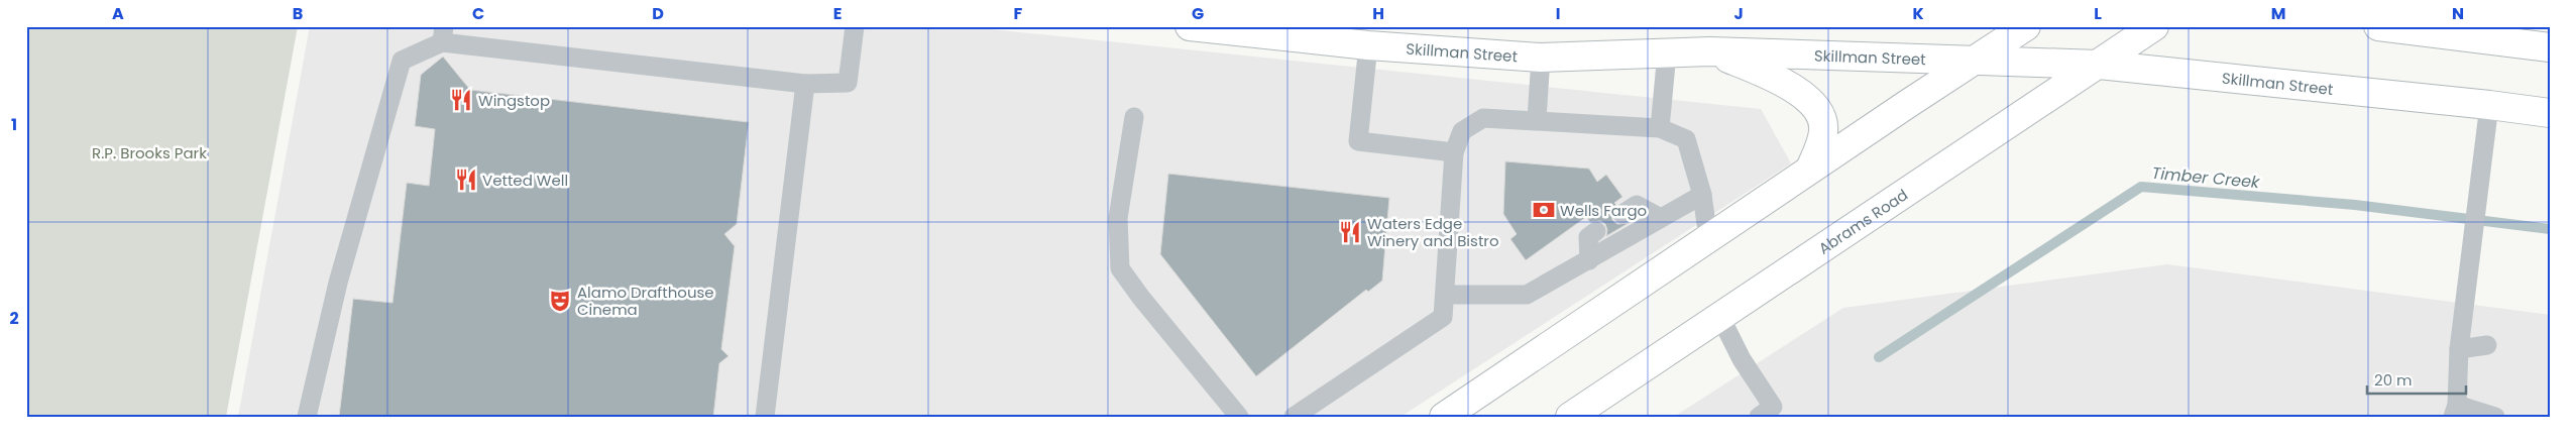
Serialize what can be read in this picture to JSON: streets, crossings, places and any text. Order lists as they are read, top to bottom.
{
  "streets": {
    "main road": ["Skillman Street", "Abrams Road"]
  },
  "crossings": [
    ["Skillman Street", "Abrams Road"]
  ],
  "water": ["Timber Creek"],
  "parks": ["R.P. Brooks Park"],
  "places": {
    "restaurant": ["Wingstop", "Vetted Well", "Waters Edge Winery and Bistro"],
    "bank": ["Wells Fargo"],
    "theatre": ["Alamo Drafthouse Cinema"]
  },
  "scale_bar": "20 m",
  "grid": {
    "columns": [
      "A",
      "B",
      "C",
      "D",
      "E",
      "F",
      "G",
      "H",
      "I",
      "J",
      "K",
      "L",
      "M",
      "N"
    ],
    "rows": ["1", "2"]
  }
}
